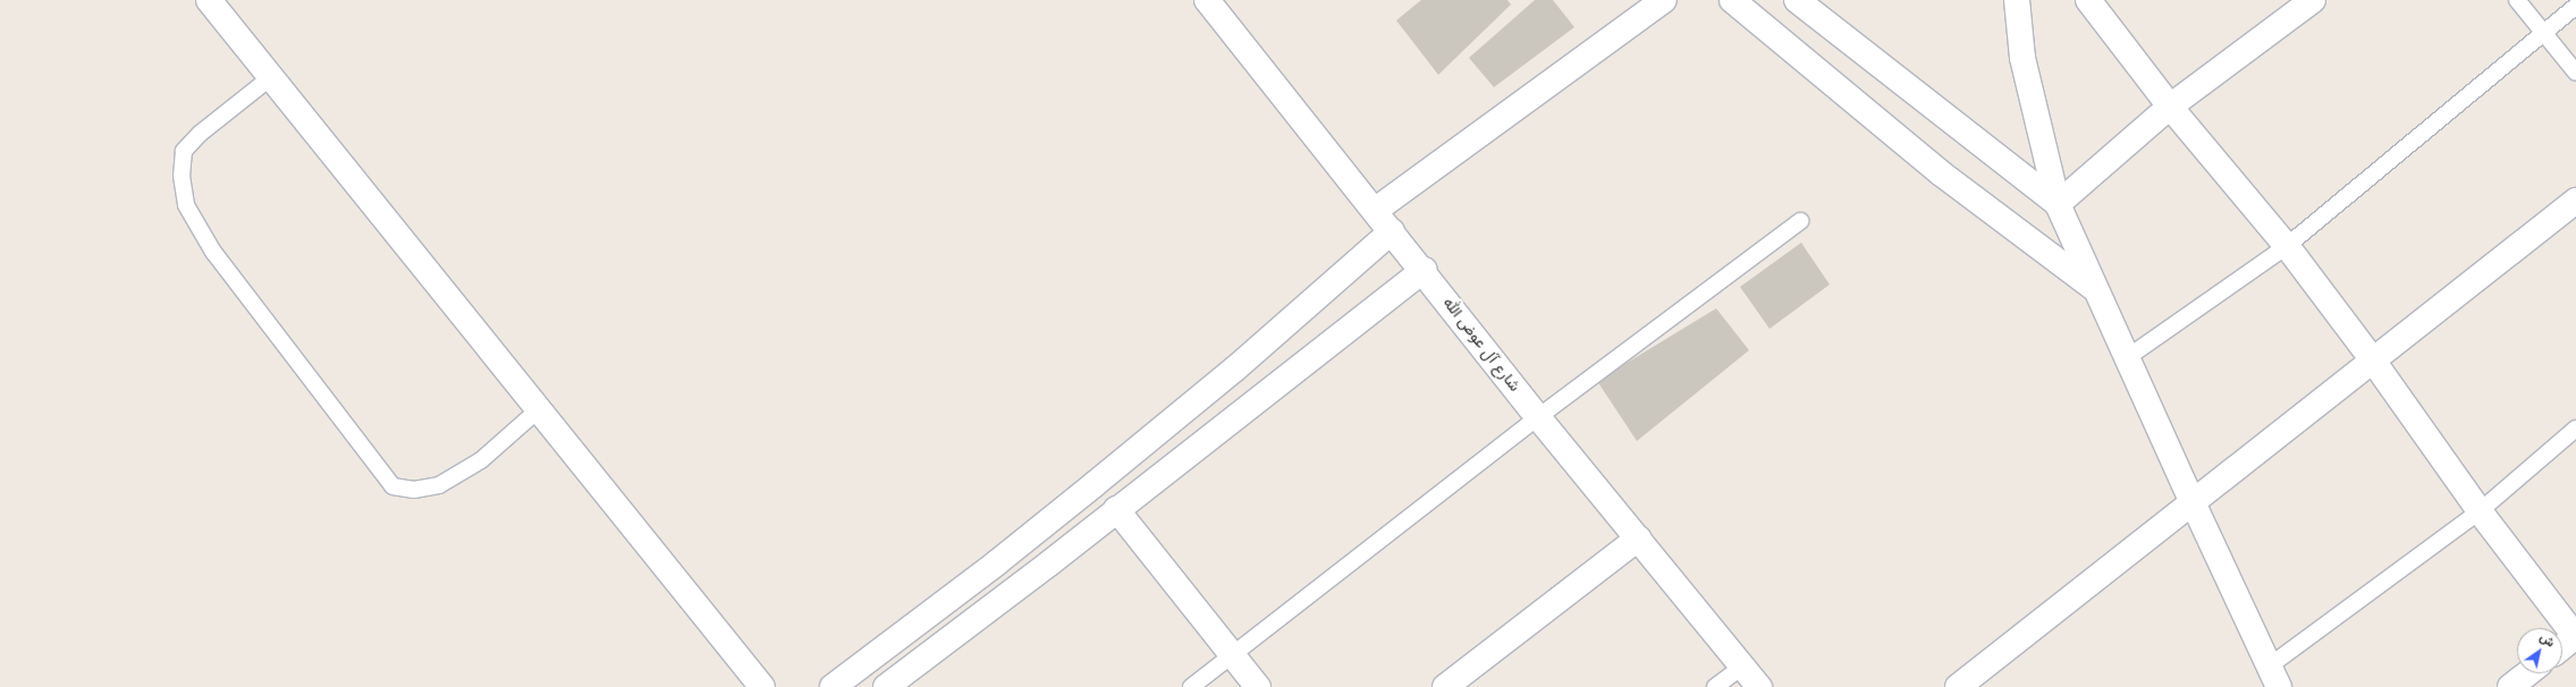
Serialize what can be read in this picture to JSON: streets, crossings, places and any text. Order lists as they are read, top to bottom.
{
  "streets": {
    "street": ["شارع آل عوض الله"]
  },
  "north": "top right"
}
